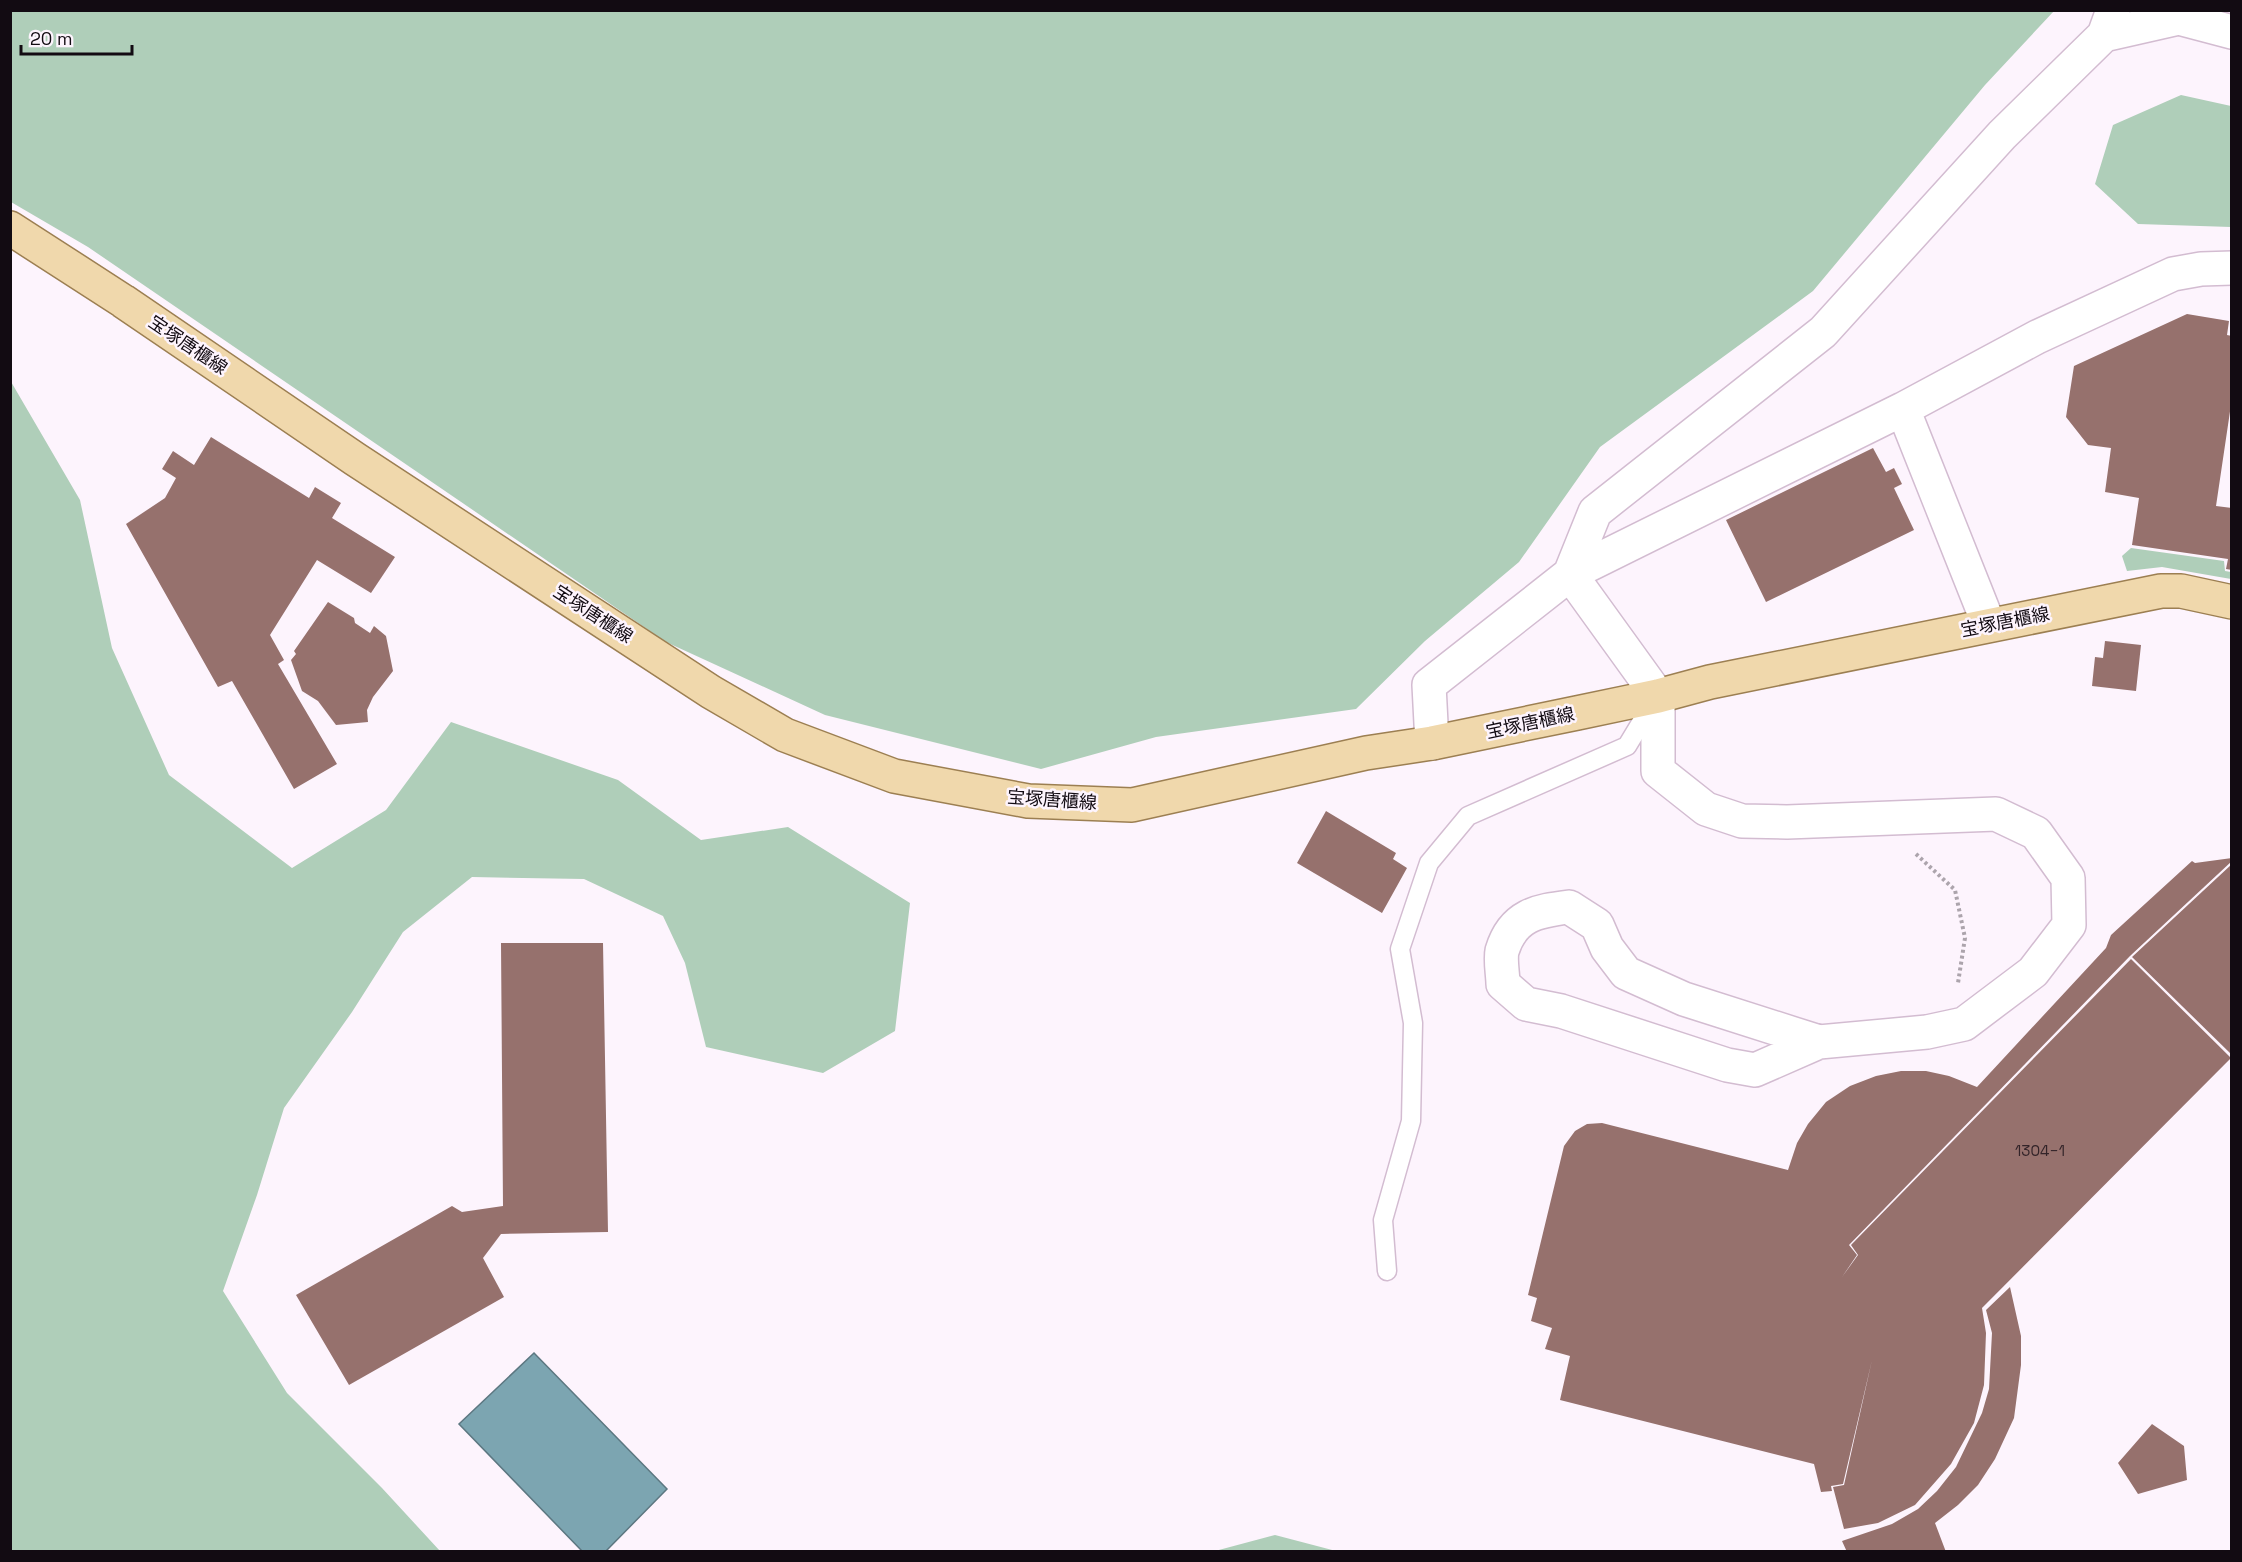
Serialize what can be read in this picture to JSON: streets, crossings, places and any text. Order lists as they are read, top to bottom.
{
  "streets": {
    "main road": ["宝塚唐櫃線"]
  },
  "house_numbers": ["1304−1"],
  "scale_bar": "20 m"
}
